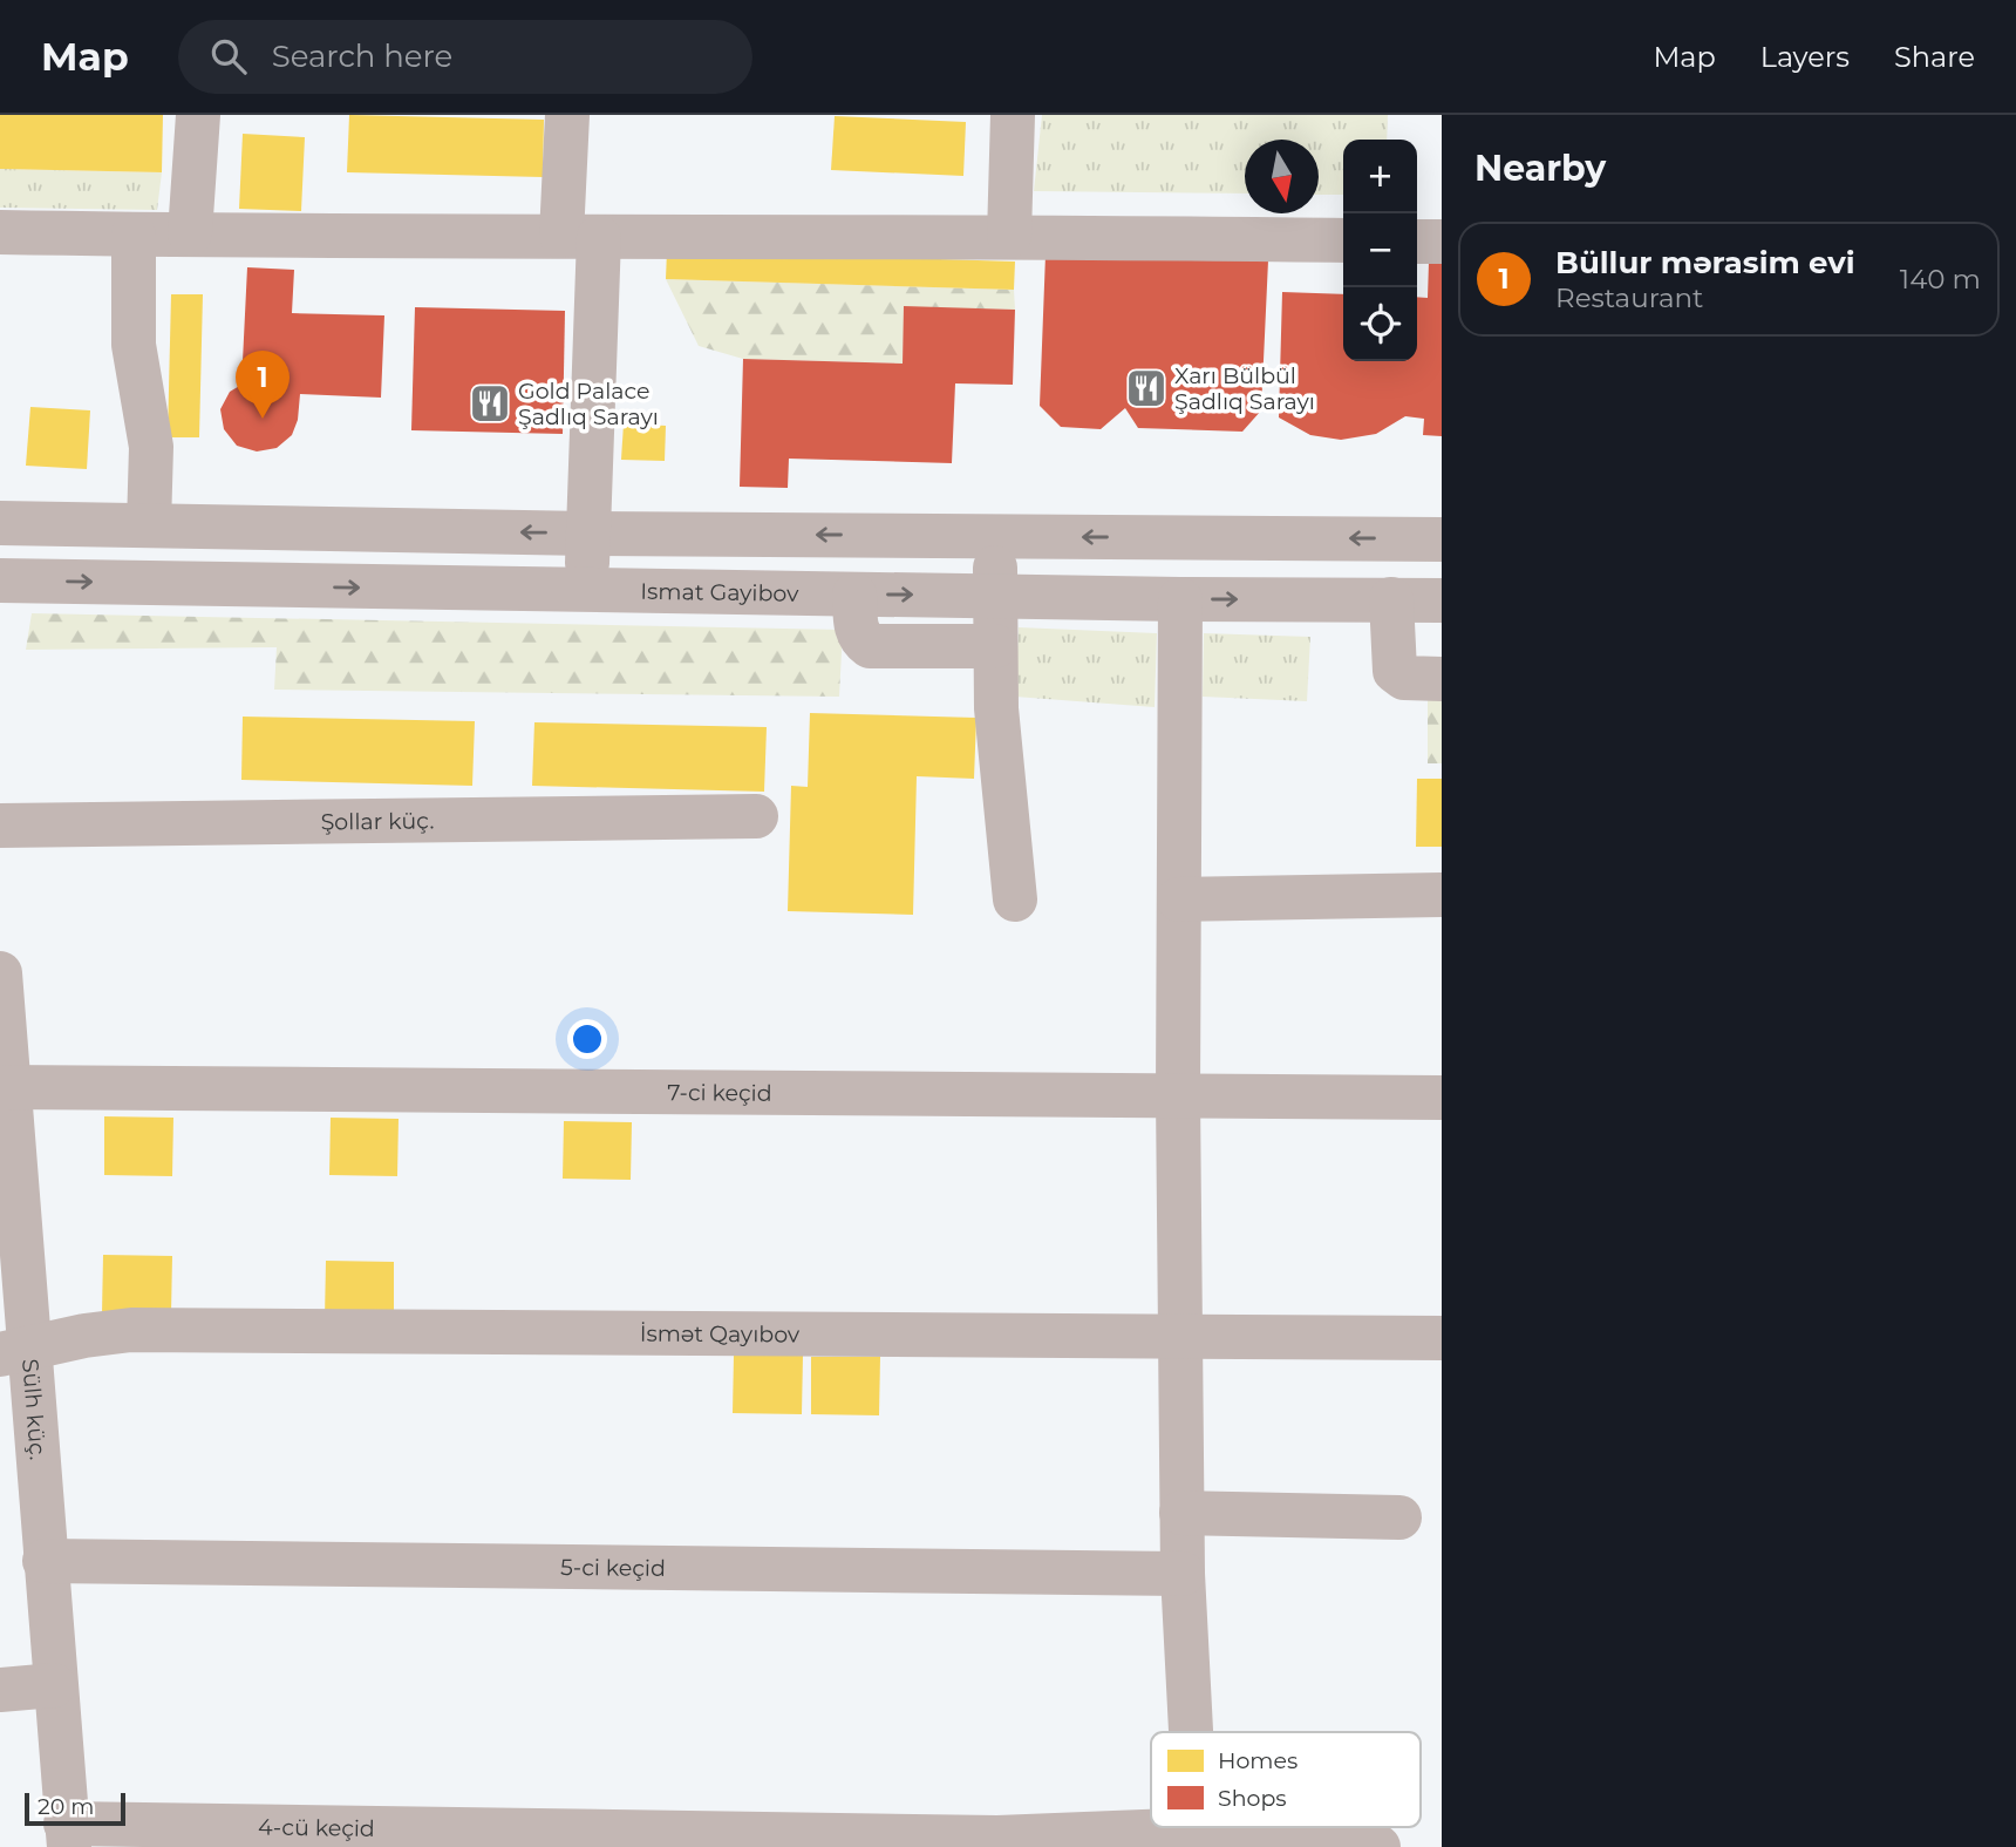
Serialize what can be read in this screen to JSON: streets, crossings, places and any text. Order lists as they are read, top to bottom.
{
  "streets": {
    "street": [
      "Ismat Gayibov",
      "Şollar küç.",
      "7-ci keçid",
      "İsmət Qayıbov",
      "Sülh küç.",
      "5-ci keçid",
      "4-cü keçid"
    ]
  },
  "crossings": [
    ["7-ci keçid", "Sülh küç."],
    ["İsmət Qayıbov", "Sülh küç."],
    ["Sülh küç.", "5-ci keçid"],
    ["Sülh küç.", "4-cü keçid"]
  ],
  "places": {
    "restaurant": ["Xarı Bülbül Şadlıq Sarayı", "Gold Palace Şadlıq Sarayı"]
  },
  "legend": ["Homes", "Shops"],
  "scale_bar": "20 m",
  "north": "bottom",
  "page": {
    "header": "Map",
    "search": "Search here",
    "nav": ["Map", "Layers", "Share"],
    "heading": "Nearby",
    "map_buttons": ["+", "−"],
    "list": [
      {
        "mark": "1",
        "name": "Büllur mərasim evi",
        "note": "Restaurant",
        "value": "140 m"
      }
    ],
    "pins": "1",
    "scale": "20 m"
  }
}
